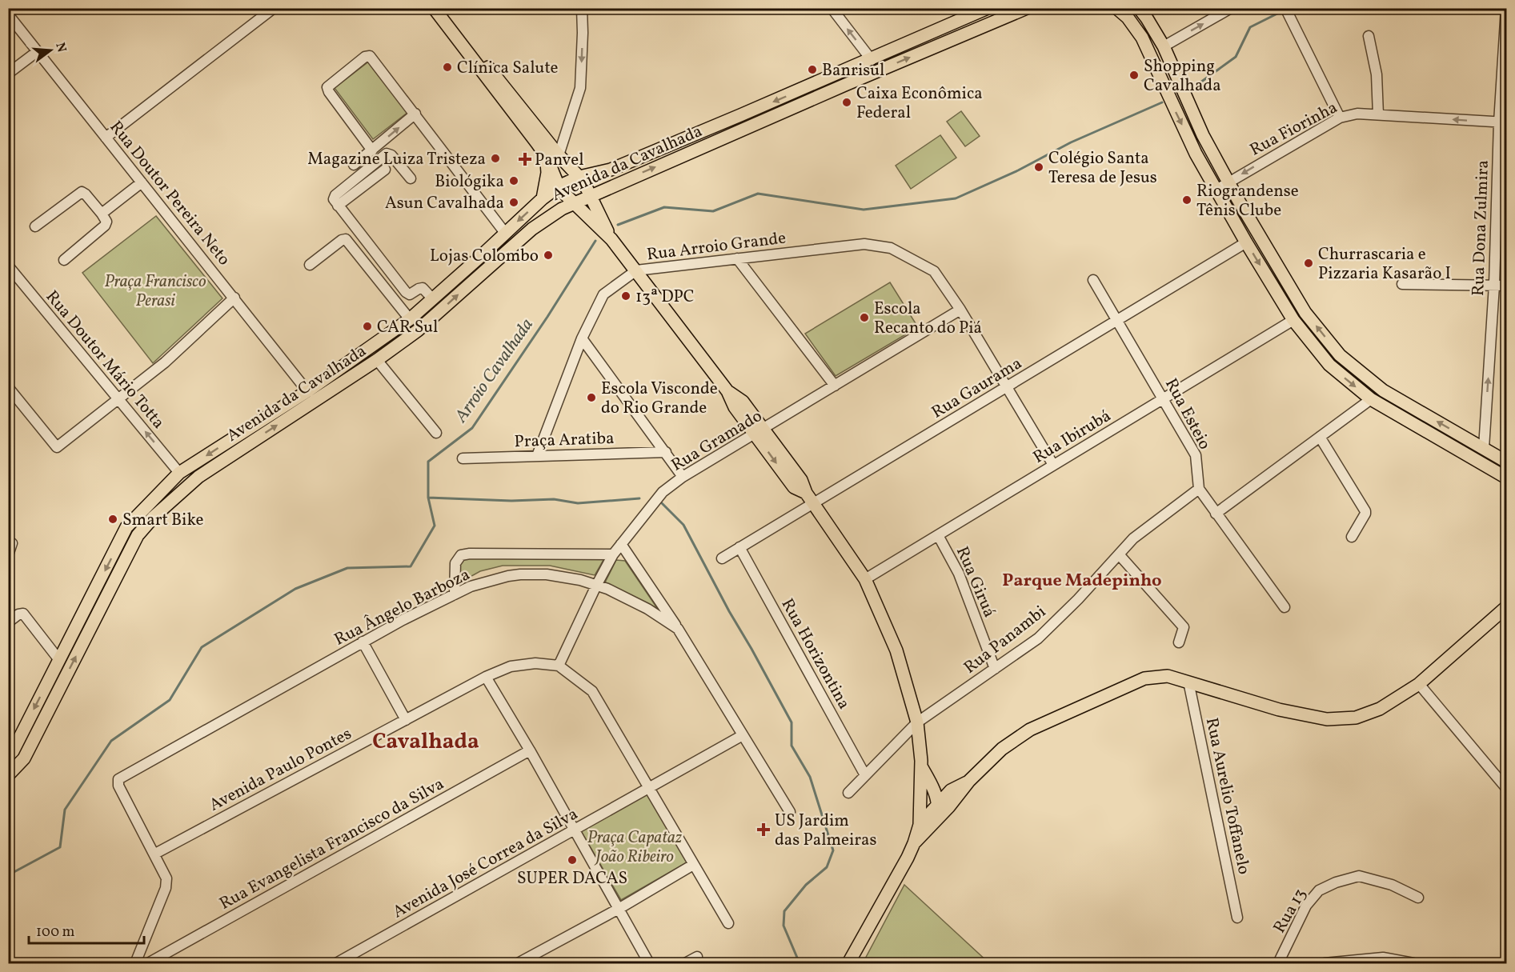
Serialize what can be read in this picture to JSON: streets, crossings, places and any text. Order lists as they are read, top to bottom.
{
  "streets": {
    "main road": ["Avenida da Cavalhada"],
    "street": [
      "Rua Fiorinha",
      "Rua Doutor Pereira Neto",
      "Rua Dona Zulmira",
      "Rua Arroio Grande",
      "Rua Doutor Mário Totta",
      "Rua Gaurama",
      "Rua Esteio",
      "Rua Ibirubá",
      "Praça Aratiba",
      "Rua Gramado",
      "Rua Giruá",
      "Rua Ângelo Barboza",
      "Rua Panambi",
      "Rua Horizontina",
      "Avenida Paulo Pontes",
      "Rua Aurelio Toffanelo",
      "Rua Evangelista Francisco da Silva",
      "Avenida José Correa da Silva",
      "Rua 13"
    ]
  },
  "crossings": [
    ["Rua Fiorinha", "Rua Dona Zulmira"],
    ["Avenida da Cavalhada", "Rua Doutor Pereira Neto"],
    ["Avenida da Cavalhada", "Rua Doutor Mário Totta"],
    ["Rua Arroio Grande", "Rua Gaurama"],
    ["Rua Arroio Grande", "Rua Ibirubá"],
    ["Rua Arroio Grande", "Praça Aratiba"],
    ["Rua Arroio Grande", "Rua Gramado"],
    ["Rua Gaurama", "Rua Esteio"],
    ["Rua Gaurama", "Rua Horizontina"],
    ["Rua Esteio", "Rua Ibirubá"],
    ["Rua Esteio", "Rua Panambi"],
    ["Rua Ibirubá", "Rua Giruá"],
    ["Rua Gramado", "Rua Ângelo Barboza"],
    ["Rua Gramado", "Avenida Paulo Pontes"],
    ["Rua Giruá", "Rua Panambi"],
    ["Rua Ângelo Barboza", "Avenida Paulo Pontes"],
    ["Rua Ângelo Barboza", "Avenida José Correa da Silva"],
    ["Rua Panambi", "Rua Horizontina"]
  ],
  "one_way": ["Rua Fiorinha", "Rua Dona Zulmira", "Rua Doutor Mário Totta"],
  "districts": ["Parque Madepinho", "Cavalhada"],
  "water": ["Arroio Cavalhada"],
  "parks": ["Praça Francisco Perasi", "Praça Capataz João Ribeiro"],
  "places": {
    "other": [
      "Clínica Salute",
      "Banrisul",
      "Shopping Cavalhada",
      "Caixa Econômica Federal",
      "Magazine Luiza Tristeza",
      "Colégio Santa Teresa de Jesus",
      "Biológika",
      "Riograndense Tênis Clube",
      "Asun Cavalhada",
      "Lojas Colombo",
      "Churrascaria e Pizzaria Kasarão I",
      "13ª DPC",
      "Escola Recanto do Piá",
      "CAR Sul",
      "Escola Visconde do Rio Grande",
      "Smart Bike",
      "SUPER DACAS"
    ],
    "health": ["Panvel", "US Jardim das Palmeiras"]
  },
  "scale_bar": "100 m",
  "north": "right"
}
